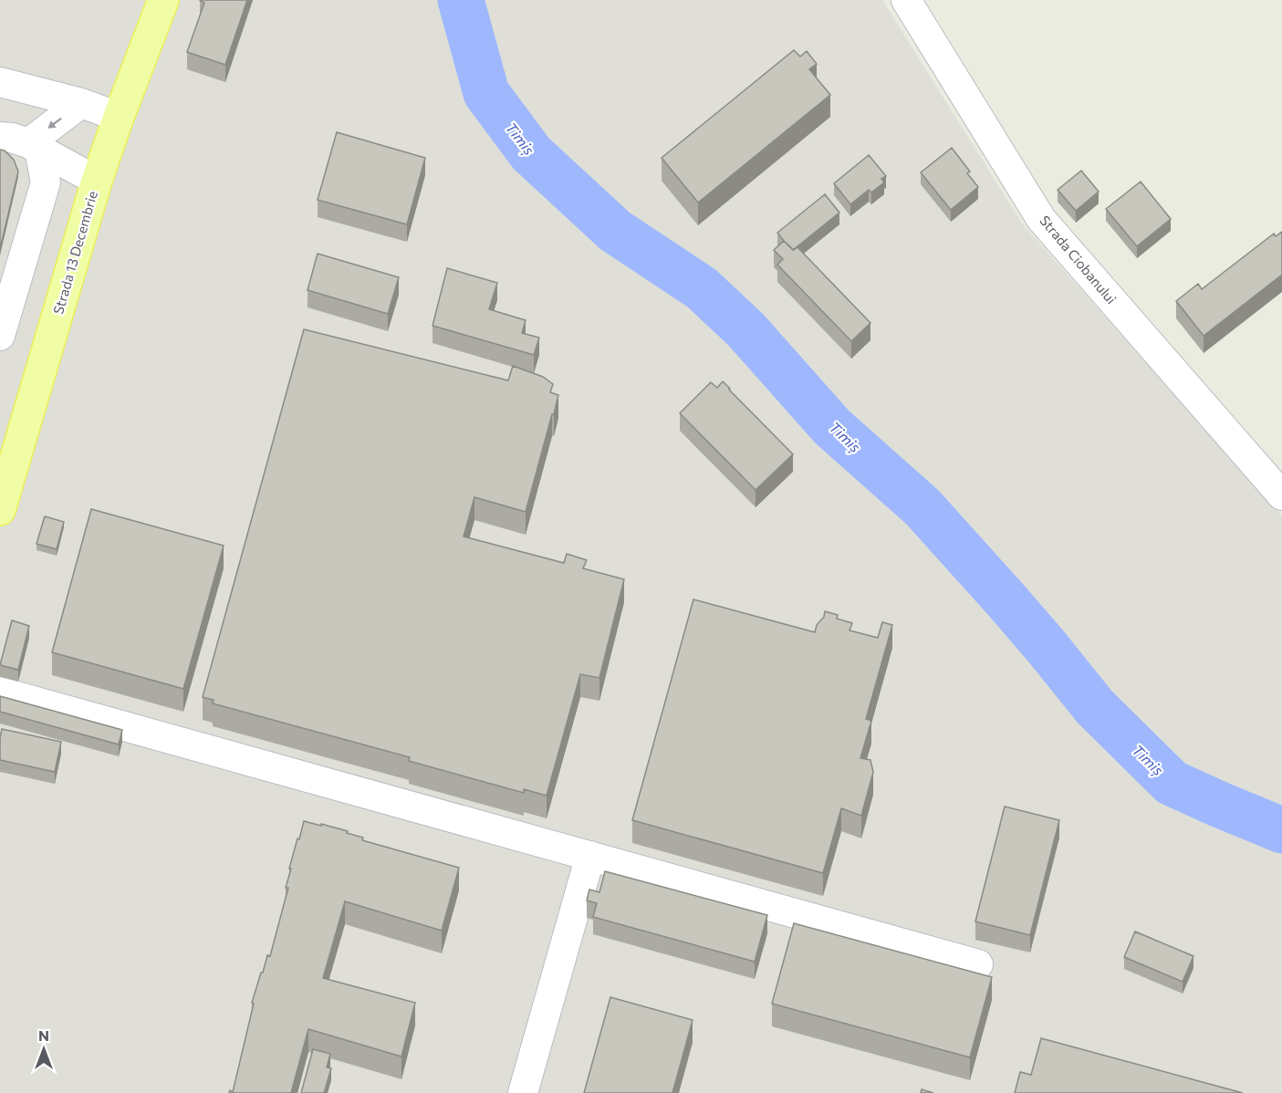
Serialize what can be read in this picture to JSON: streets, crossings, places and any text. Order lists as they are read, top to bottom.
{
  "streets": {
    "main road": ["Strada 13 Decembrie"],
    "street": ["Strada Ciobanului"]
  },
  "water": ["Timiș"],
  "north": "top"
}
